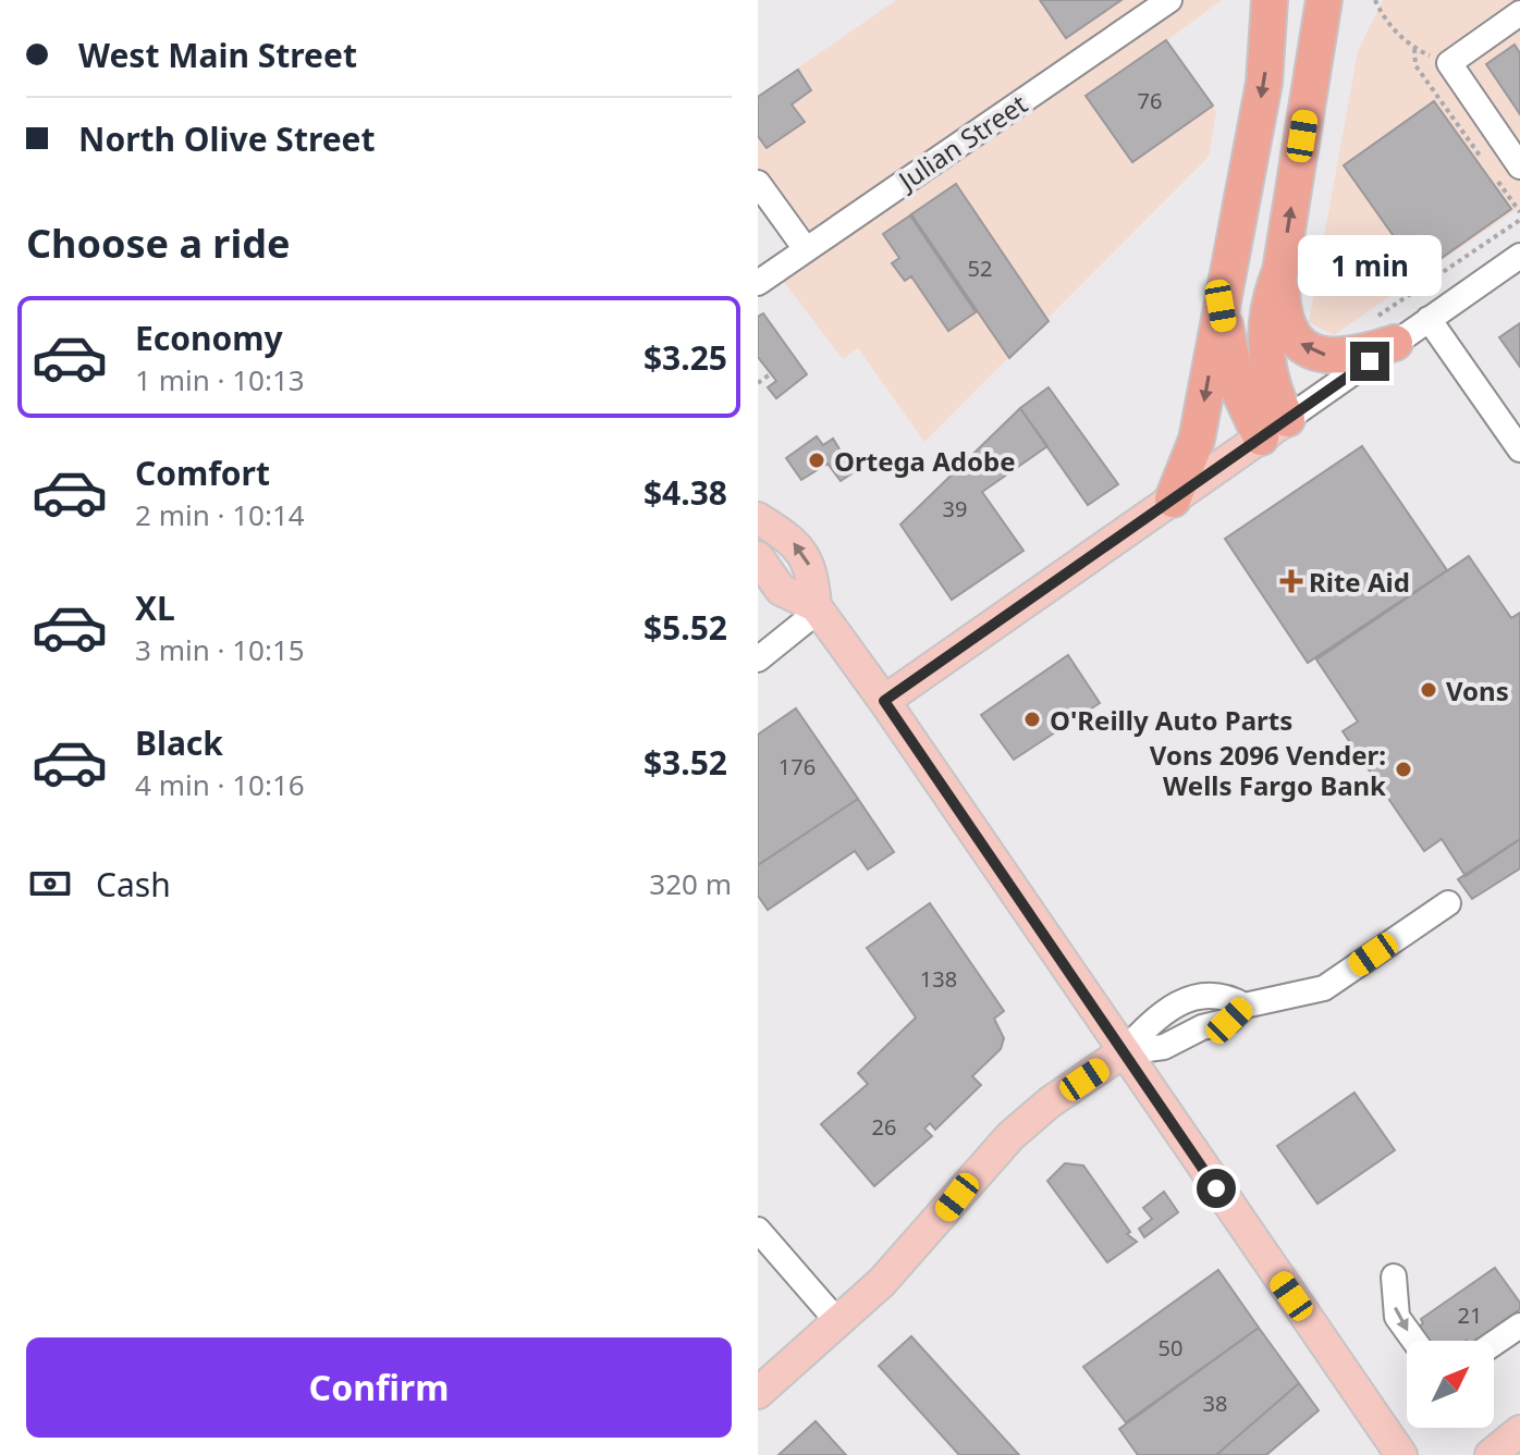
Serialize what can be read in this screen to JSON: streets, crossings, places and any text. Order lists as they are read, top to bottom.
{
  "streets": {
    "street": ["Julian Street"]
  },
  "places": {
    "other": [
      "Ortega Adobe",
      "Vons",
      "O'Reilly Auto Parts",
      "Vons 2096 Vender: Wells Fargo Bank"
    ],
    "health": ["Rite Aid"]
  },
  "house_numbers": [
    "76",
    "52",
    "39",
    "176",
    "138",
    "26",
    "21",
    "50",
    "38"
  ],
  "north": "top right",
  "page": {
    "banner": ["West Main Street", "North Olive Street"],
    "heading": "Choose a ride",
    "bubble": "1 min",
    "list": [
      {
        "name": "Economy",
        "note": "1 min · 10:13",
        "value": "$3.25"
      },
      {
        "name": "Comfort",
        "note": "2 min · 10:14",
        "value": "$4.38"
      },
      {
        "name": "XL",
        "note": "3 min · 10:15",
        "value": "$5.52"
      },
      {
        "name": "Black",
        "note": "4 min · 10:16",
        "value": "$3.52"
      }
    ],
    "pay": ["Cash", "320 m"],
    "buttons": "Confirm"
  }
}
